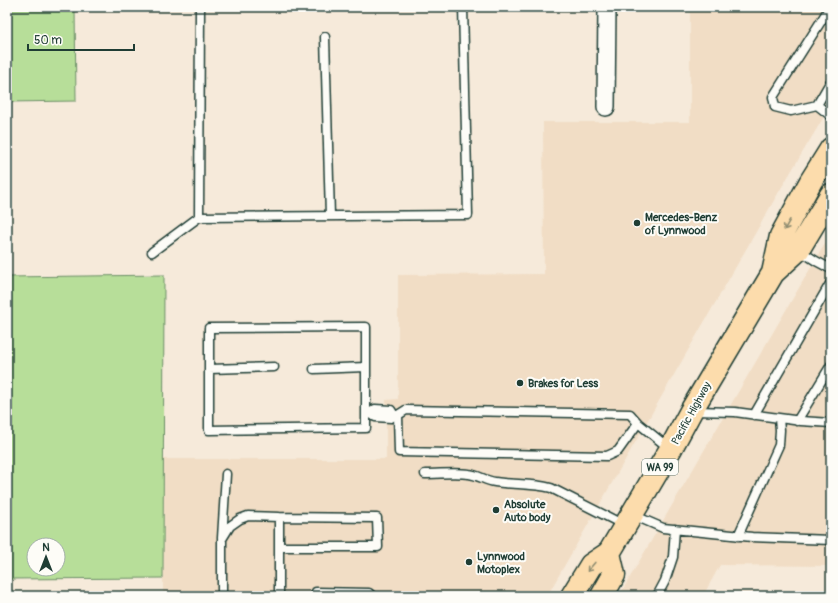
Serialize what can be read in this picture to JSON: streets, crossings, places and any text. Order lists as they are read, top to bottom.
{
  "streets": {
    "highway": ["Pacific Highway", "WA 99"]
  },
  "places": [
    "Mercedes-Benz of Lynnwood",
    "Brakes for Less",
    "Absolute Auto body",
    "Lynnwood Motoplex"
  ],
  "scale_bar": "50 m",
  "north": "top"
}
